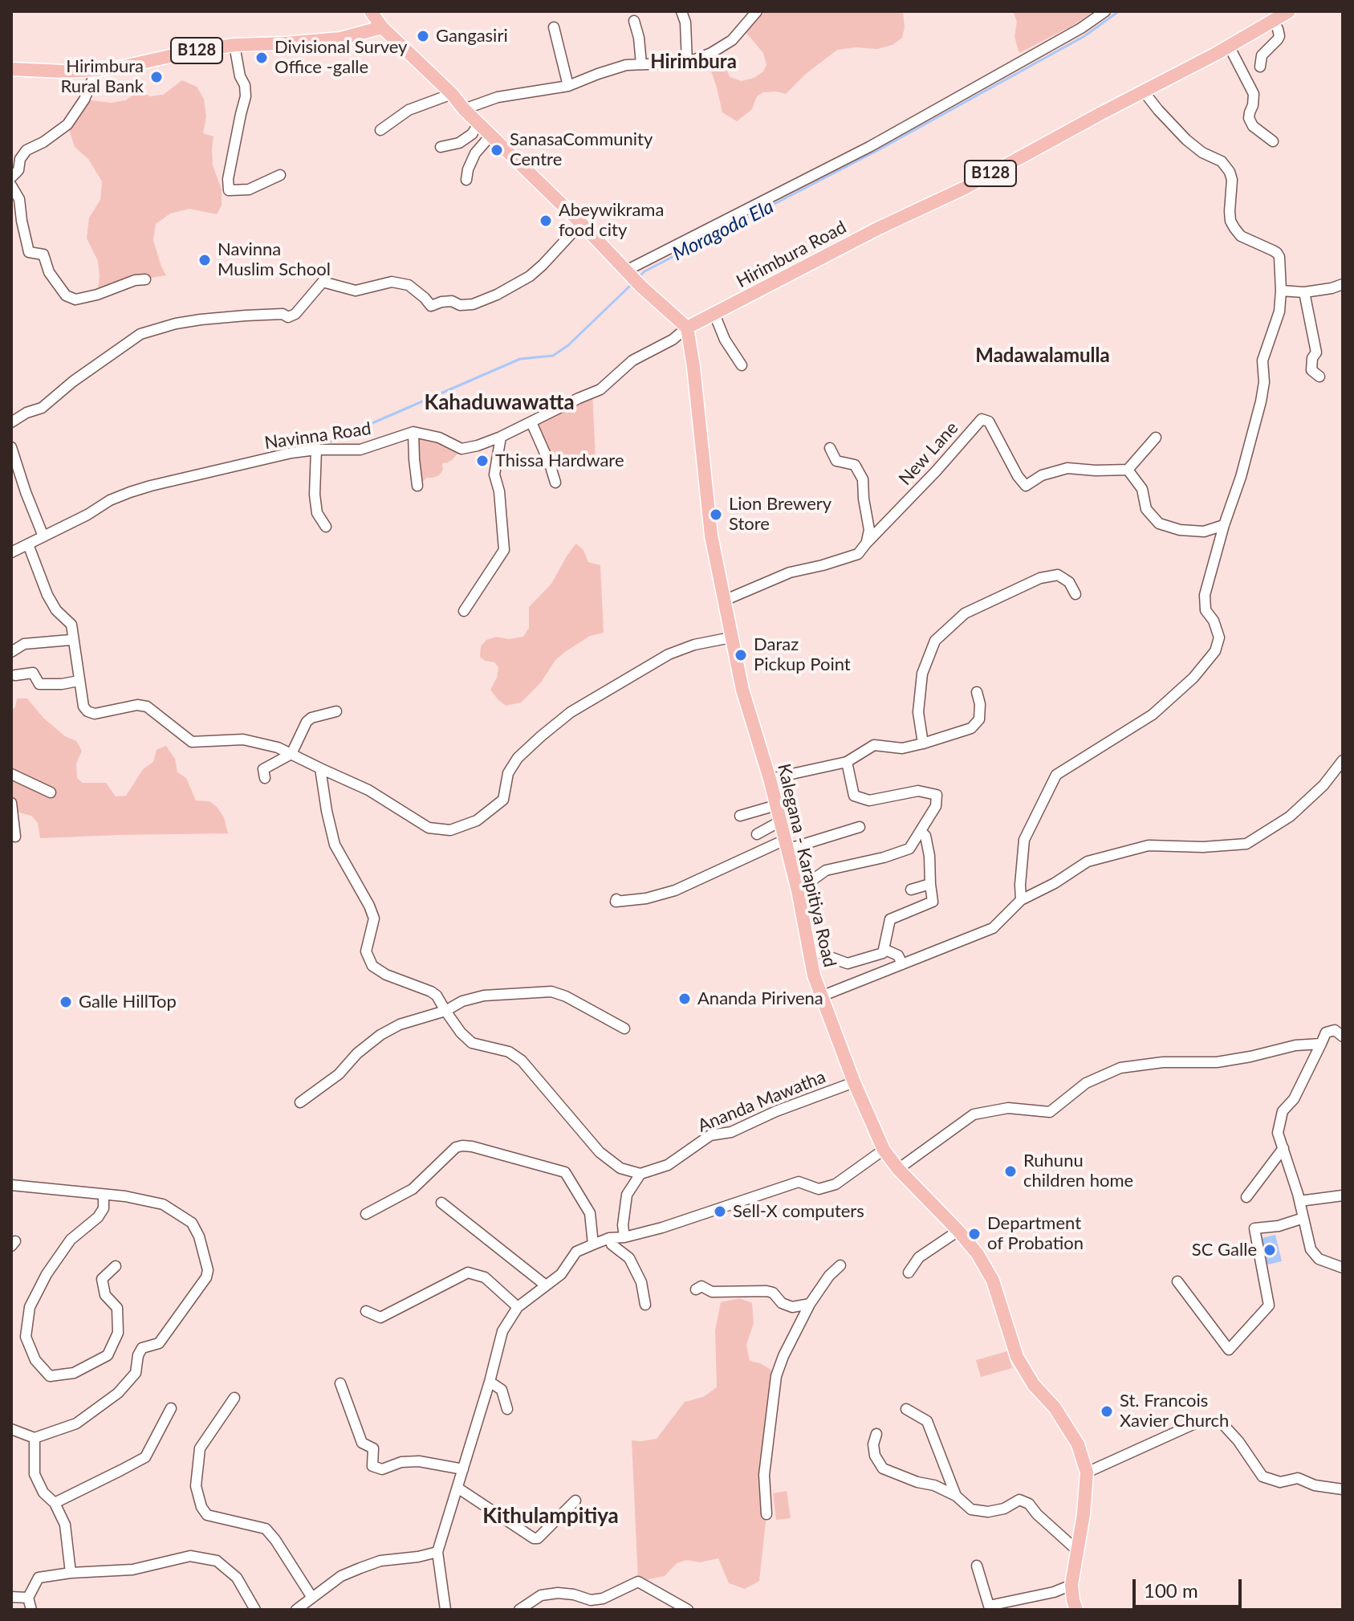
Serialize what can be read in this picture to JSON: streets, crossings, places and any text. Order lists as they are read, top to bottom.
{
  "streets": {
    "main road": ["B128", "Hirimbura Road", "Kalegana - Karapitiya Road"],
    "street": ["Navinna Road", "New Lane", "Ananda Mawatha"]
  },
  "crossings": [
    ["Hirimbura Road", "Kalegana - Karapitiya Road"],
    ["New Lane", "Kalegana - Karapitiya Road"],
    ["Kalegana - Karapitiya Road", "Ananda Mawatha"]
  ],
  "districts": [
    "Hirimbura",
    "Madawalamulla",
    "Kahaduwawatta",
    "Kithulampitiya"
  ],
  "water": ["Moragoda Ela"],
  "places": [
    "Gangasiri",
    "Divisional Survey Office -galle",
    "Hirimbura Rural Bank",
    "SanasaCommunity Centre",
    "Abeywikrama food city",
    "Navinna Muslim School",
    "Thissa Hardware",
    "Lion Brewery Store",
    "Daraz Pickup Point",
    "Ananda Pirivena",
    "Galle HillTop",
    "Ruhunu children home",
    "Sell-X computers",
    "Department of Probation",
    "SC Galle",
    "St. Francois Xavier Church"
  ],
  "scale_bar": "100 m"
}
